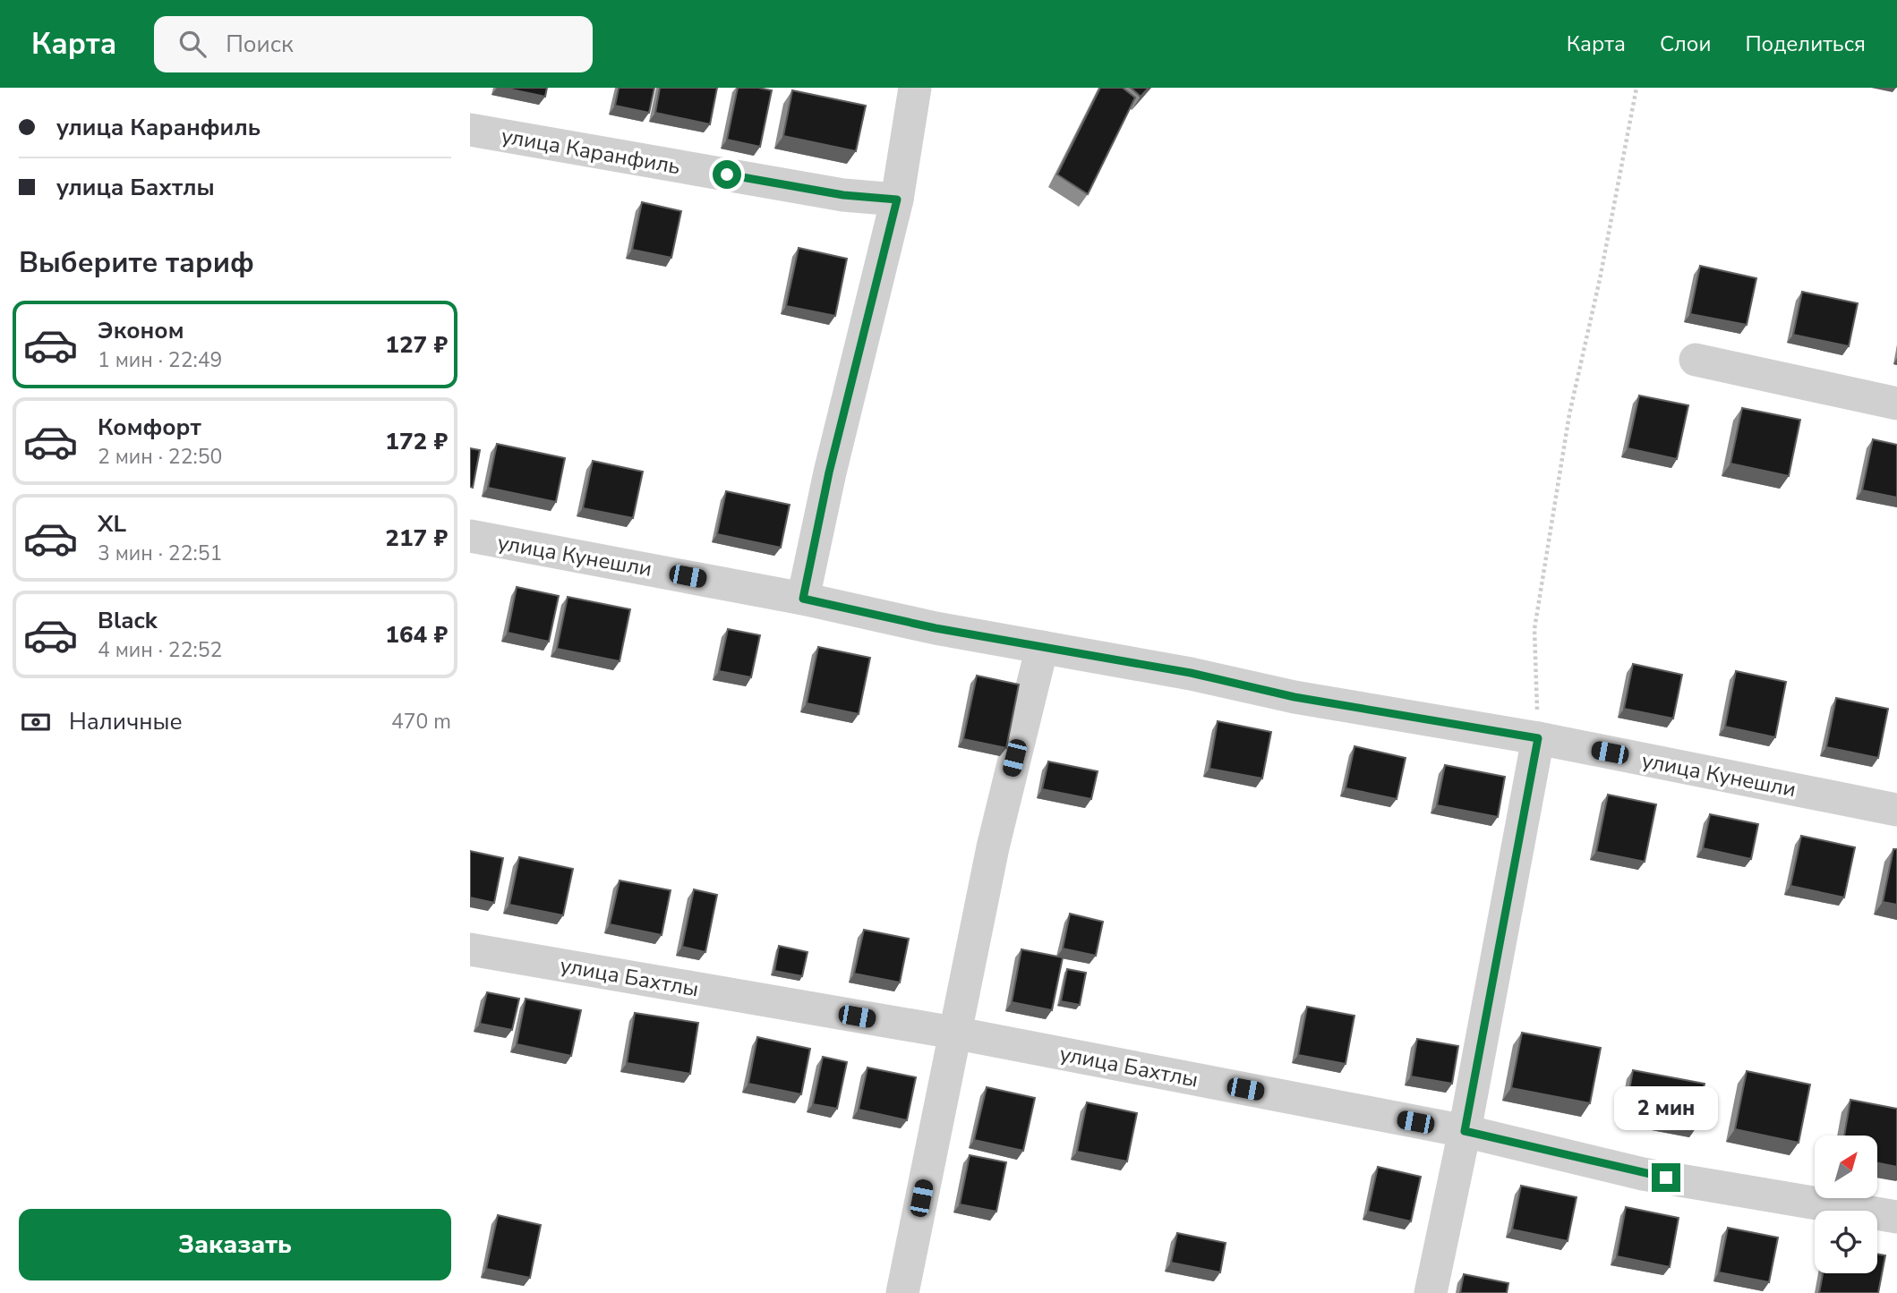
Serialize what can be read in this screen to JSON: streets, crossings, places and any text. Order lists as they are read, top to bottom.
{
  "streets": {
    "street": ["улица Каранфиль", "улица Кунешли", "улица Бахтлы"]
  },
  "north": "top right",
  "page": {
    "header": "Карта",
    "search": "Поиск",
    "nav": ["Карта", "Слои", "Поделиться"],
    "banner": ["улица Каранфиль", "улица Бахтлы"],
    "heading": "Выберите тариф",
    "list": [
      {
        "name": "Эконом",
        "note": "1 мин · 22:49",
        "value": "127 ₽"
      },
      {
        "name": "Комфорт",
        "note": "2 мин · 22:50",
        "value": "172 ₽"
      },
      {
        "name": "XL",
        "note": "3 мин · 22:51",
        "value": "217 ₽"
      },
      {
        "name": "Black",
        "note": "4 мин · 22:52",
        "value": "164 ₽"
      }
    ],
    "pay": ["Наличные", "470 m"],
    "bubble": "2 мин",
    "buttons": "Заказать"
  }
}
